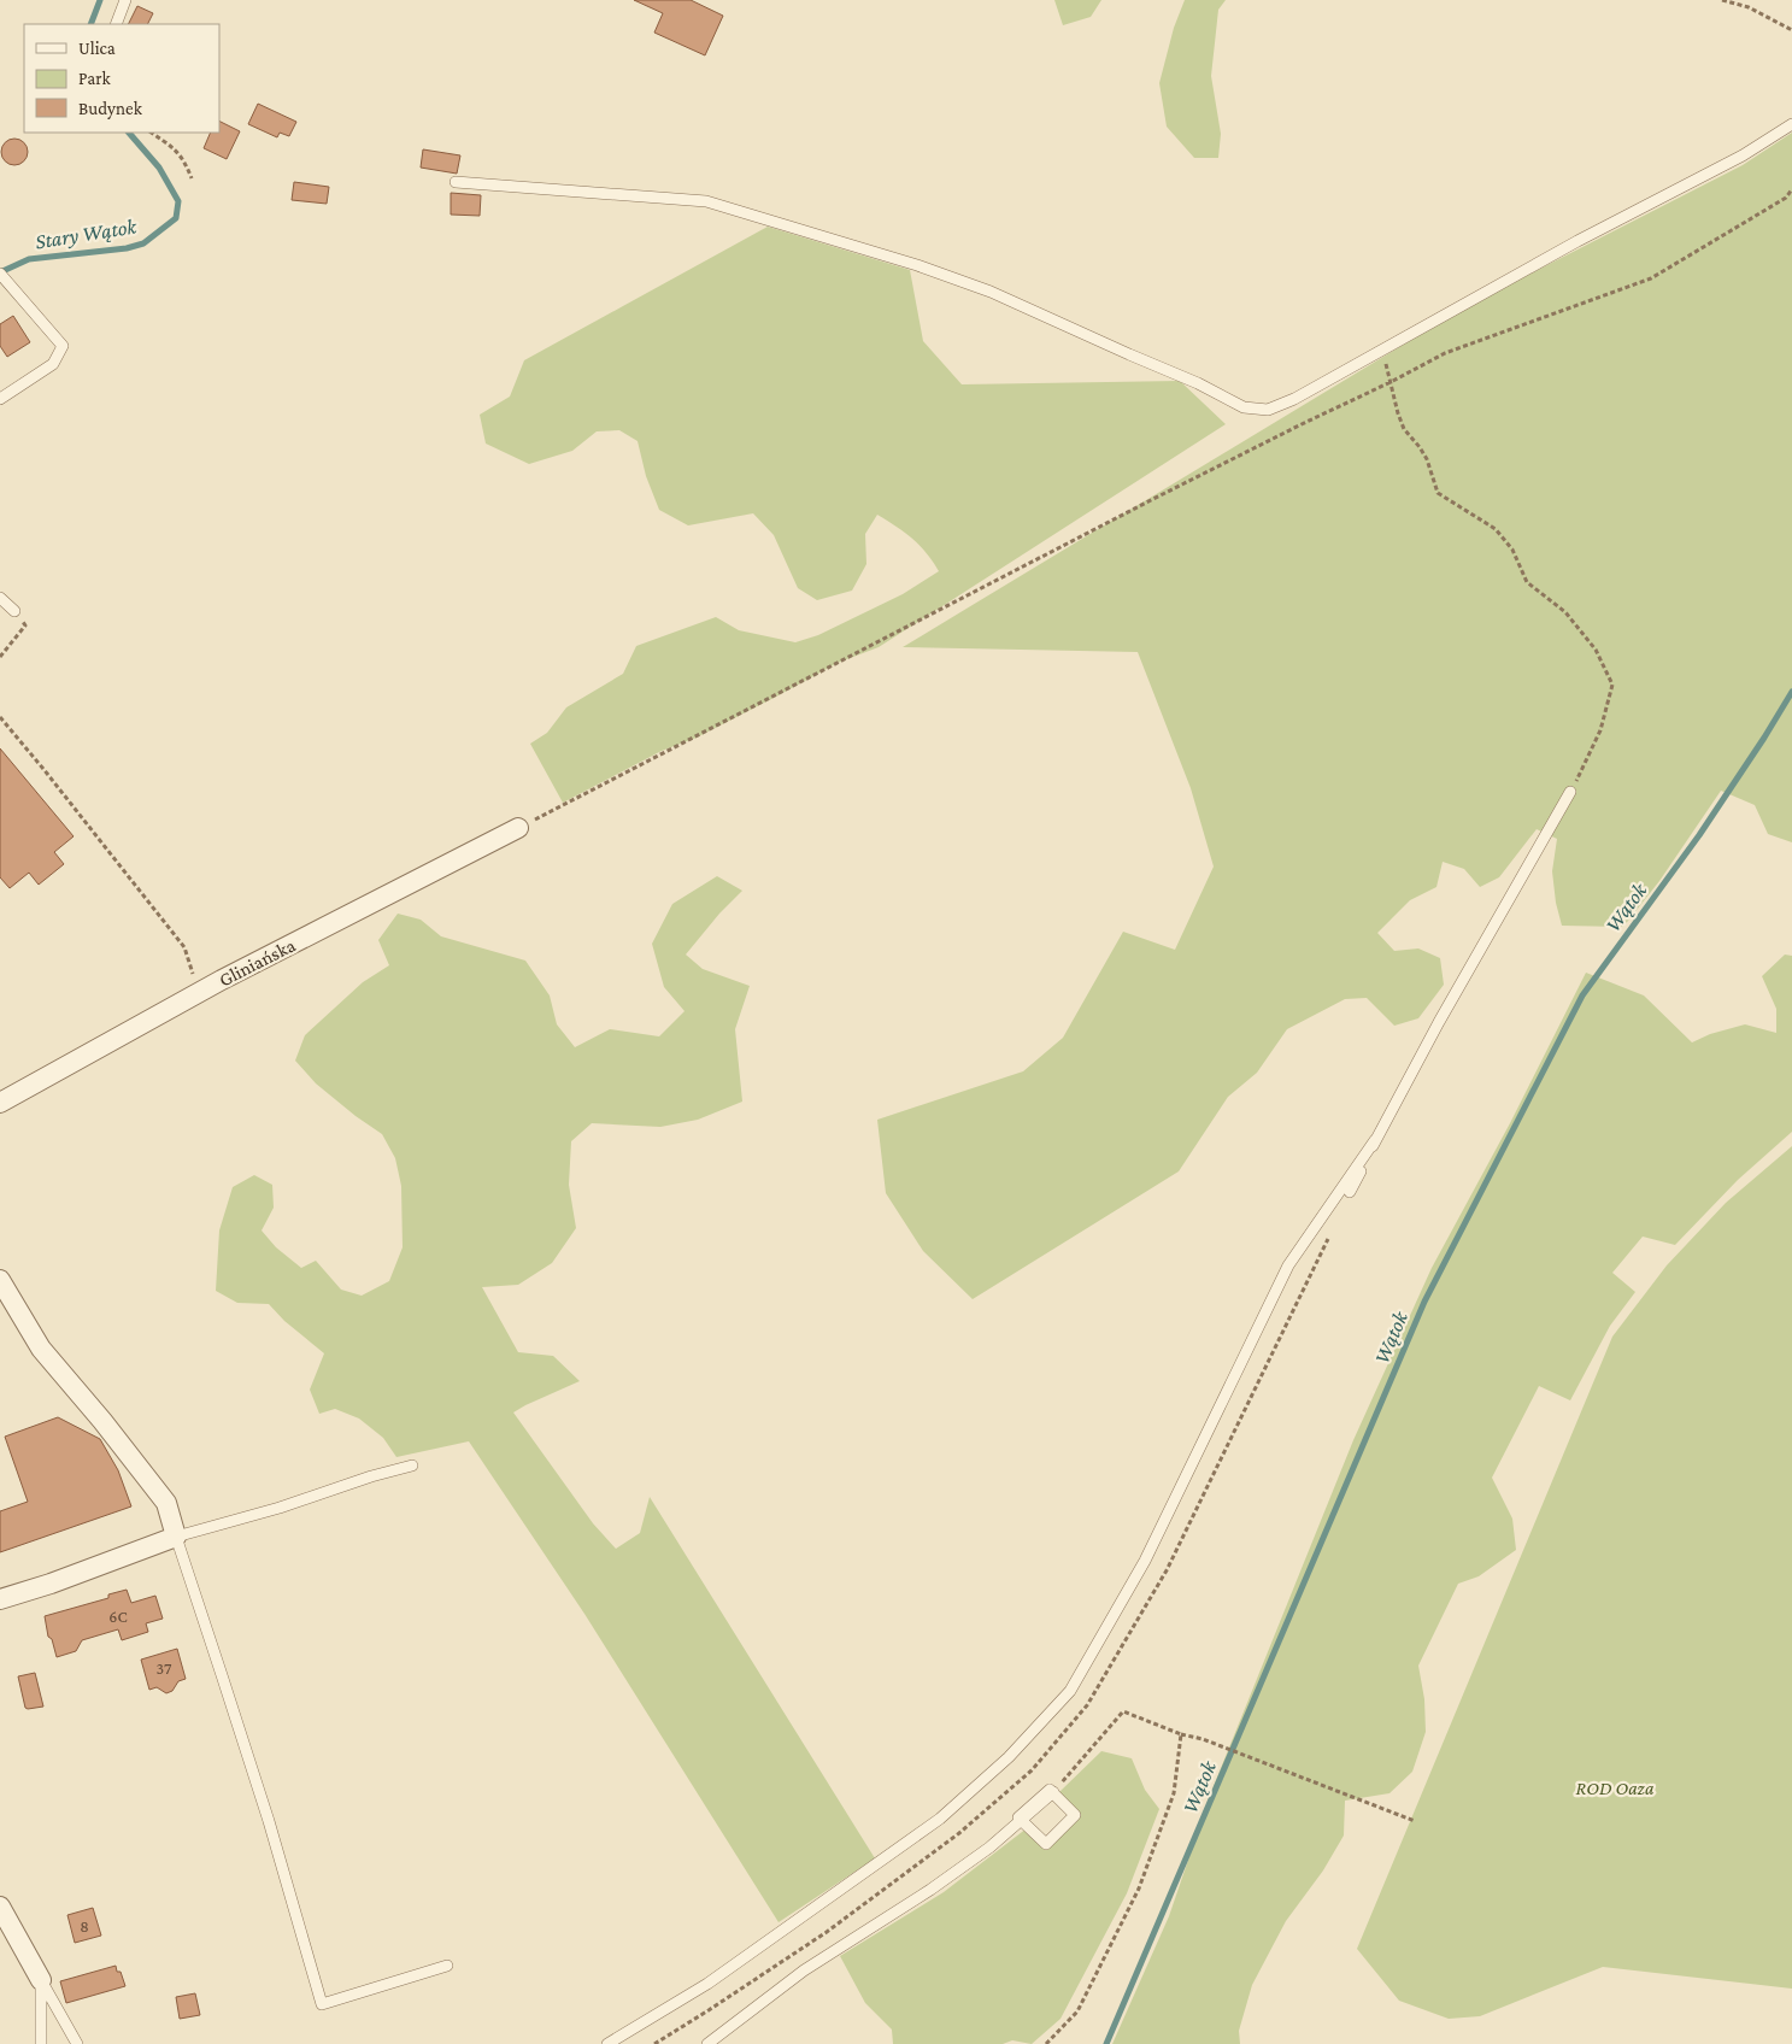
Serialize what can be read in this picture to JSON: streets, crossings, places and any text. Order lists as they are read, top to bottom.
{
  "streets": {
    "street": ["Gliniańska"]
  },
  "water": ["Stary Wątok", "Wątok"],
  "parks": ["ROD Oaza"],
  "house_numbers": ["6C", "37", "8"],
  "legend": ["Ulica", "Park", "Budynek"]
}
